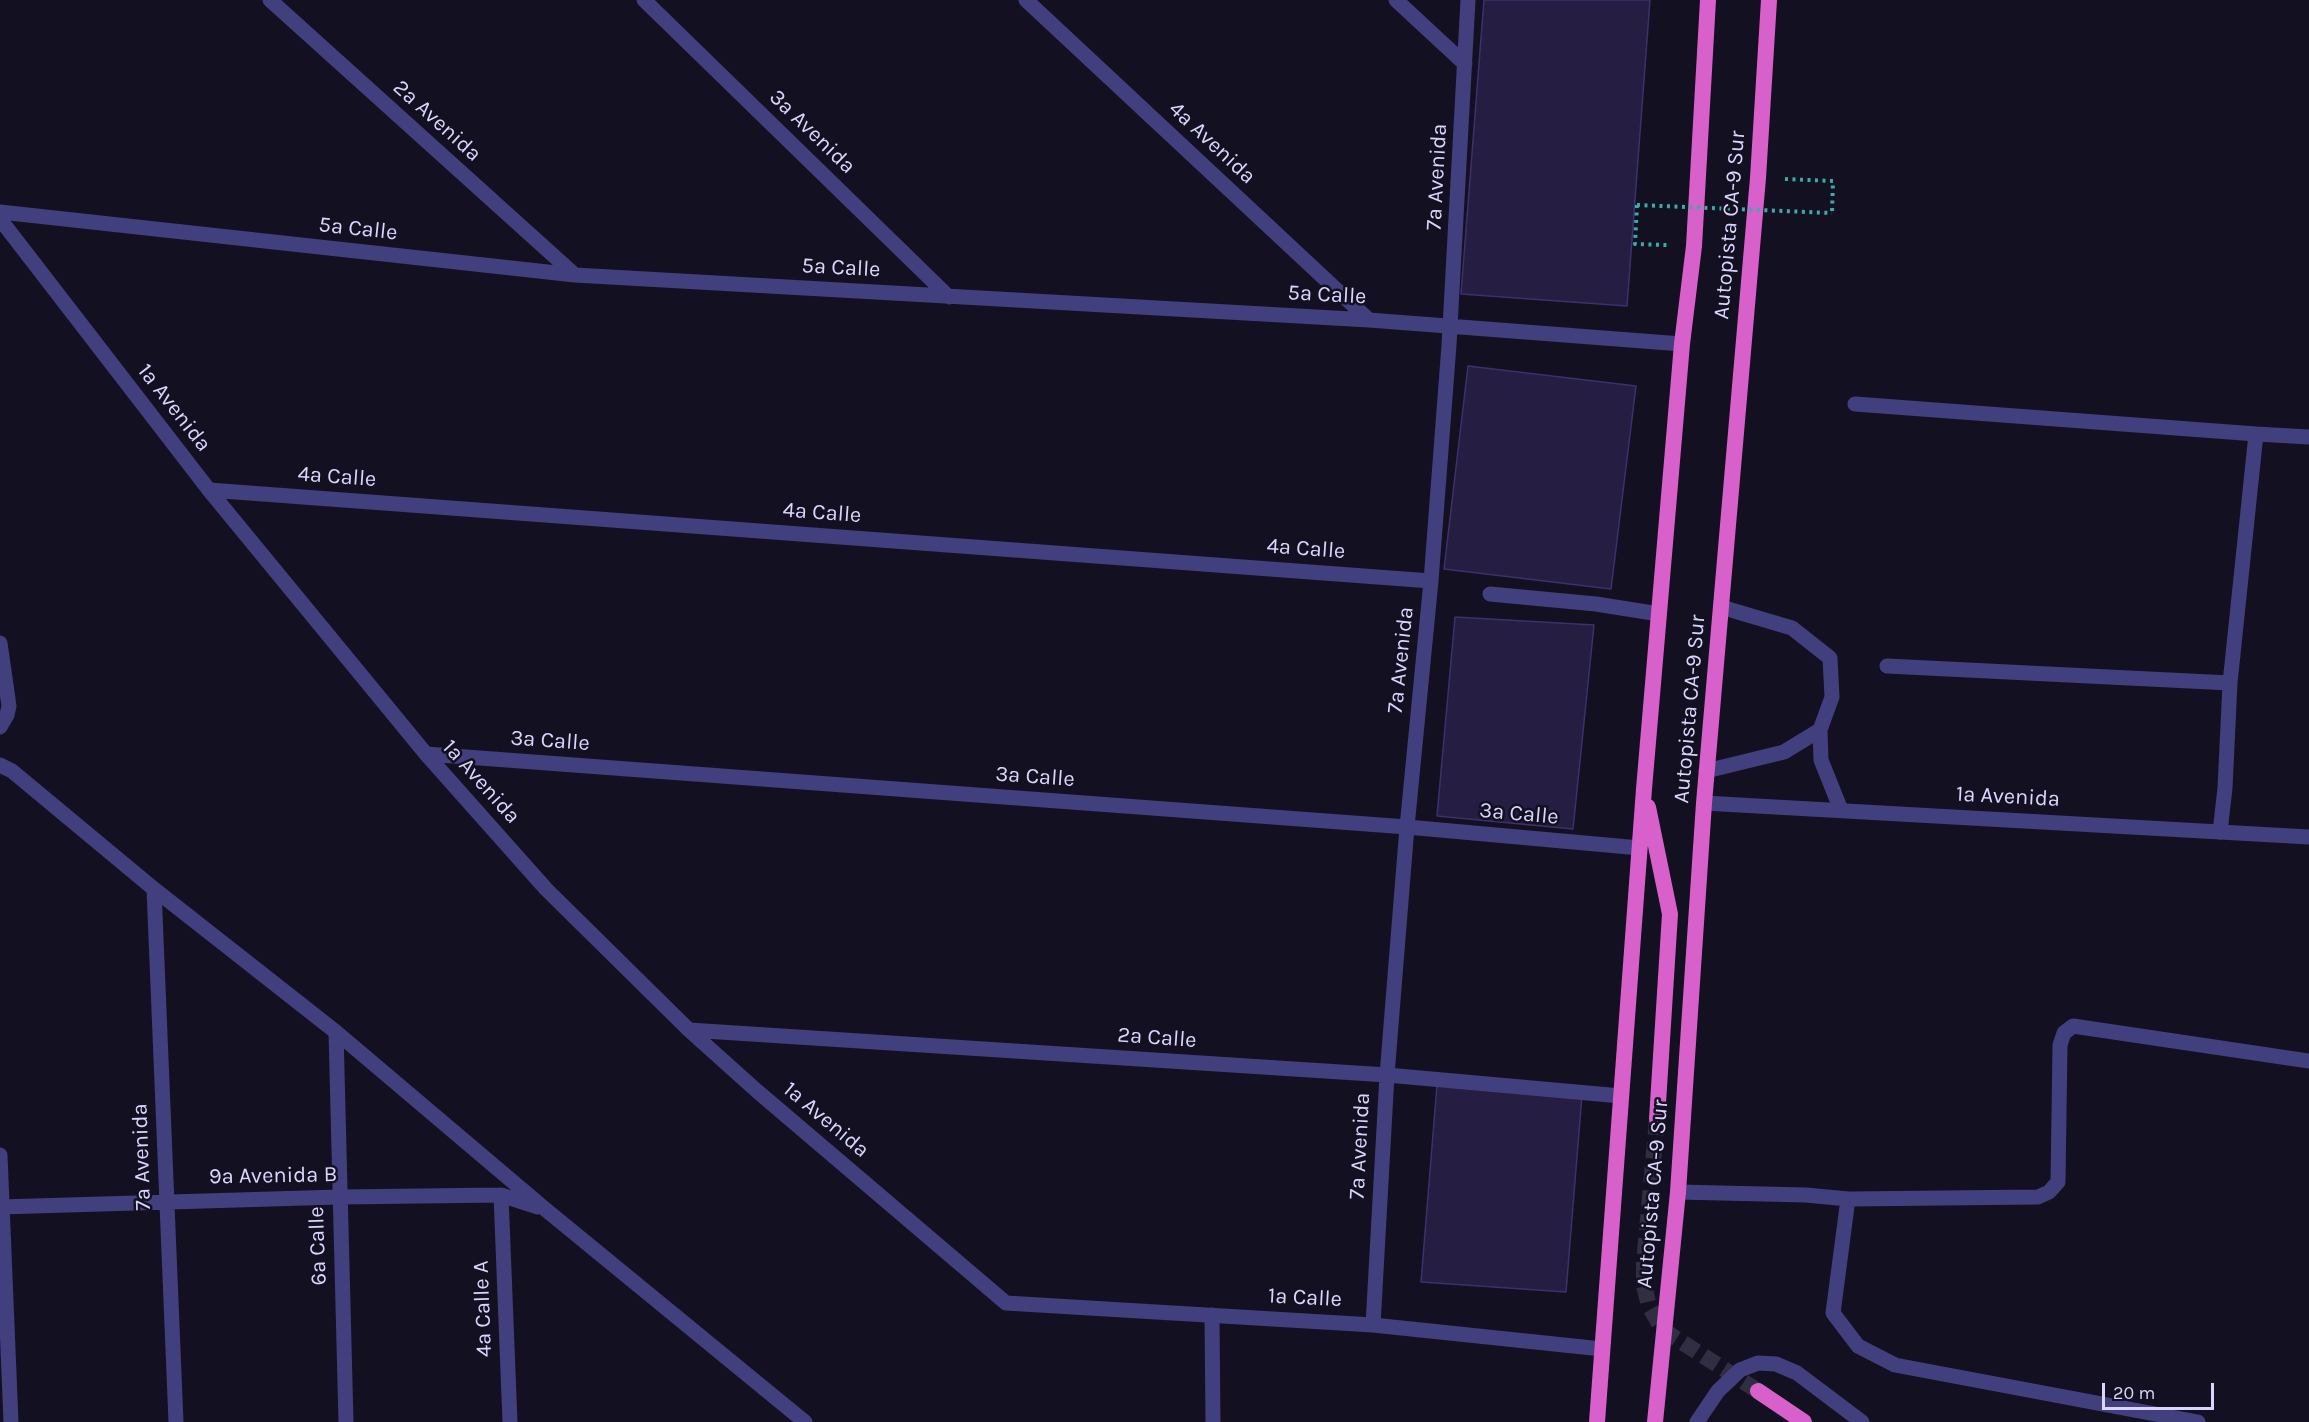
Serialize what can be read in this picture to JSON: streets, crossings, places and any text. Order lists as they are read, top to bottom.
{
  "streets": {
    "highway": ["Autopista CA-9 Sur"],
    "street": [
      "2a Avenida",
      "3a Avenida",
      "4a Avenida",
      "7a Avenida",
      "5a Calle",
      "1a Avenida",
      "4a Calle",
      "3a Calle",
      "2a Calle",
      "9a Avenida B",
      "6a Calle",
      "1a Calle",
      "4a Calle A"
    ]
  },
  "crossings": [
    ["2a Avenida", "5a Calle"],
    ["3a Avenida", "5a Calle"],
    ["4a Avenida", "5a Calle"],
    ["7a Avenida", "5a Calle"],
    ["7a Avenida", "4a Calle"],
    ["7a Avenida", "3a Calle"],
    ["7a Avenida", "2a Calle"],
    ["7a Avenida", "9a Avenida B"],
    ["7a Avenida", "1a Calle"],
    ["Autopista CA-9 Sur", "5a Calle"],
    ["Autopista CA-9 Sur", "1a Avenida"],
    ["Autopista CA-9 Sur", "3a Calle"],
    ["Autopista CA-9 Sur", "2a Calle"],
    ["Autopista CA-9 Sur", "1a Calle"],
    ["1a Avenida", "4a Calle"],
    ["1a Avenida", "3a Calle"],
    ["1a Avenida", "2a Calle"],
    ["1a Avenida", "1a Calle"],
    ["9a Avenida B", "6a Calle"],
    ["9a Avenida B", "4a Calle A"]
  ],
  "scale_bar": "20 m"
}
